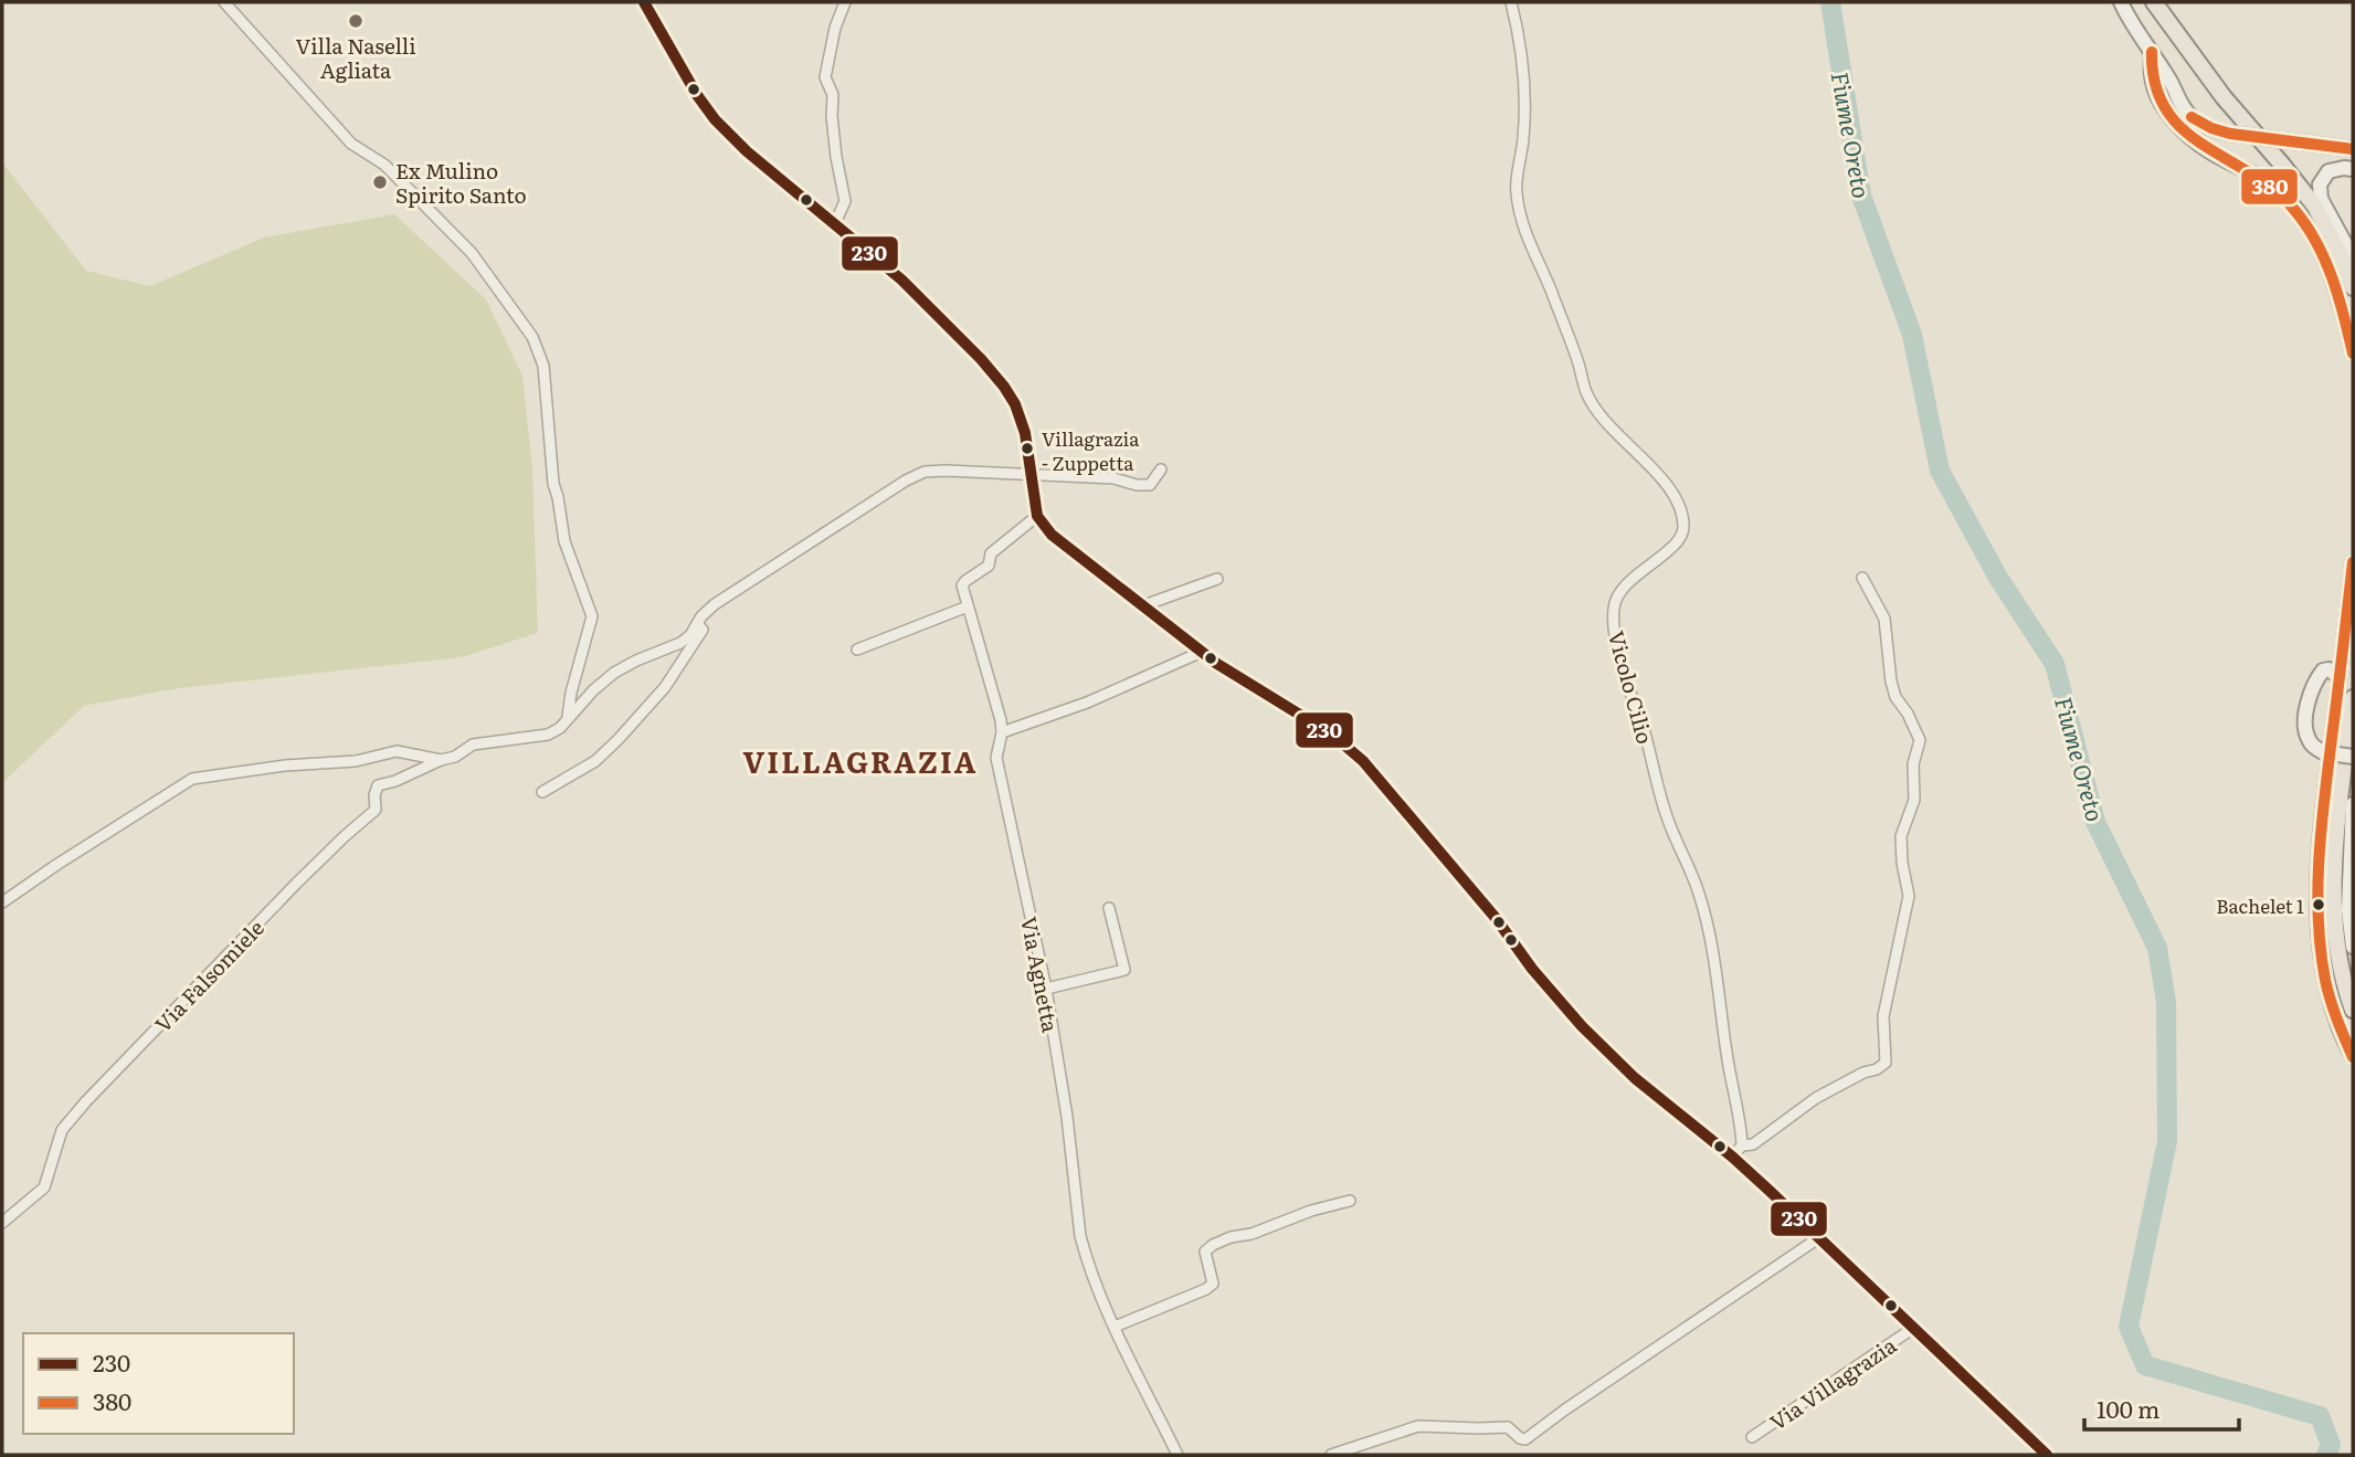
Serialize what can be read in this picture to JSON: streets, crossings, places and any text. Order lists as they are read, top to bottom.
{
  "streets": {
    "street": [
      "Vicolo Cilio",
      "Via Agnetta",
      "Via Falsomiele",
      "Via Villagrazia"
    ]
  },
  "crossings": [
    ["Via Agnetta", "Via Villagrazia"]
  ],
  "districts": ["VILLAGRAZIA"],
  "water": ["Fiume Oreto"],
  "places": [
    "Villa Naselli Agliata",
    "Ex Mulino Spirito Santo",
    "Villagrazia - Zuppetta",
    "Bachelet 1"
  ],
  "lines": ["transit line 230", "transit line 380"],
  "legend": ["230", "380"],
  "scale_bar": "100 m"
}
